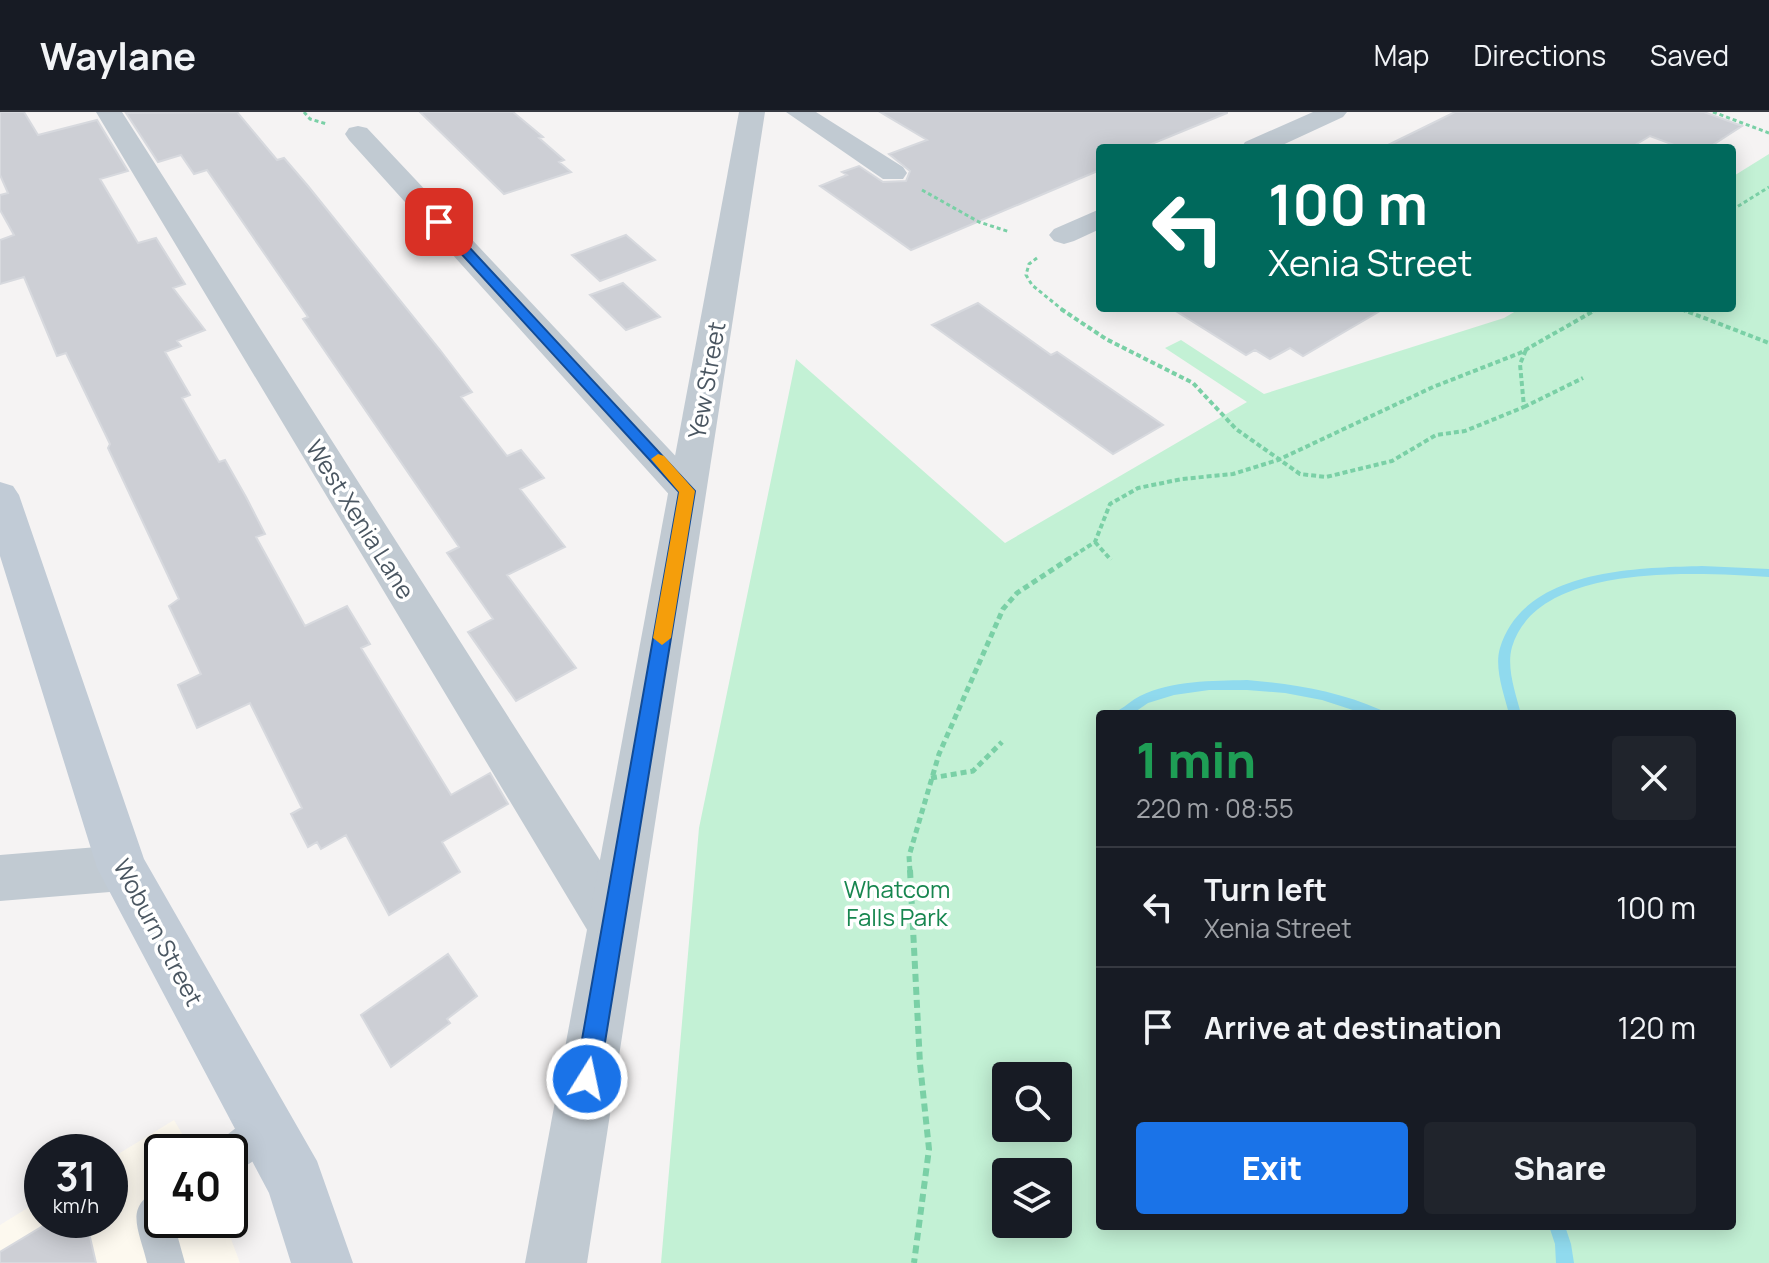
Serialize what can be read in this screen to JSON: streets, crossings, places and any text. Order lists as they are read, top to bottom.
{
  "streets": {
    "main road": ["Woburn Street"],
    "street": ["Yew Street", "West Xenia Lane"]
  },
  "crossings": [
    ["Yew Street", "West Xenia Lane"]
  ],
  "parks": ["Whatcom Falls Park"],
  "page": {
    "header": "Waylane",
    "nav": ["Map", "Directions", "Saved"],
    "turn": ["100 m", "Xenia Street"],
    "heading": ["1 min", "220 m · 08:55"],
    "list": [
      {
        "name": "Turn left",
        "note": "Xenia Street",
        "value": "100 m"
      },
      {
        "name": "Arrive at destination",
        "value": "120 m"
      }
    ],
    "buttons": ["Exit", "Share"],
    "speed": "31 km/h",
    "limit": "40"
  }
}
